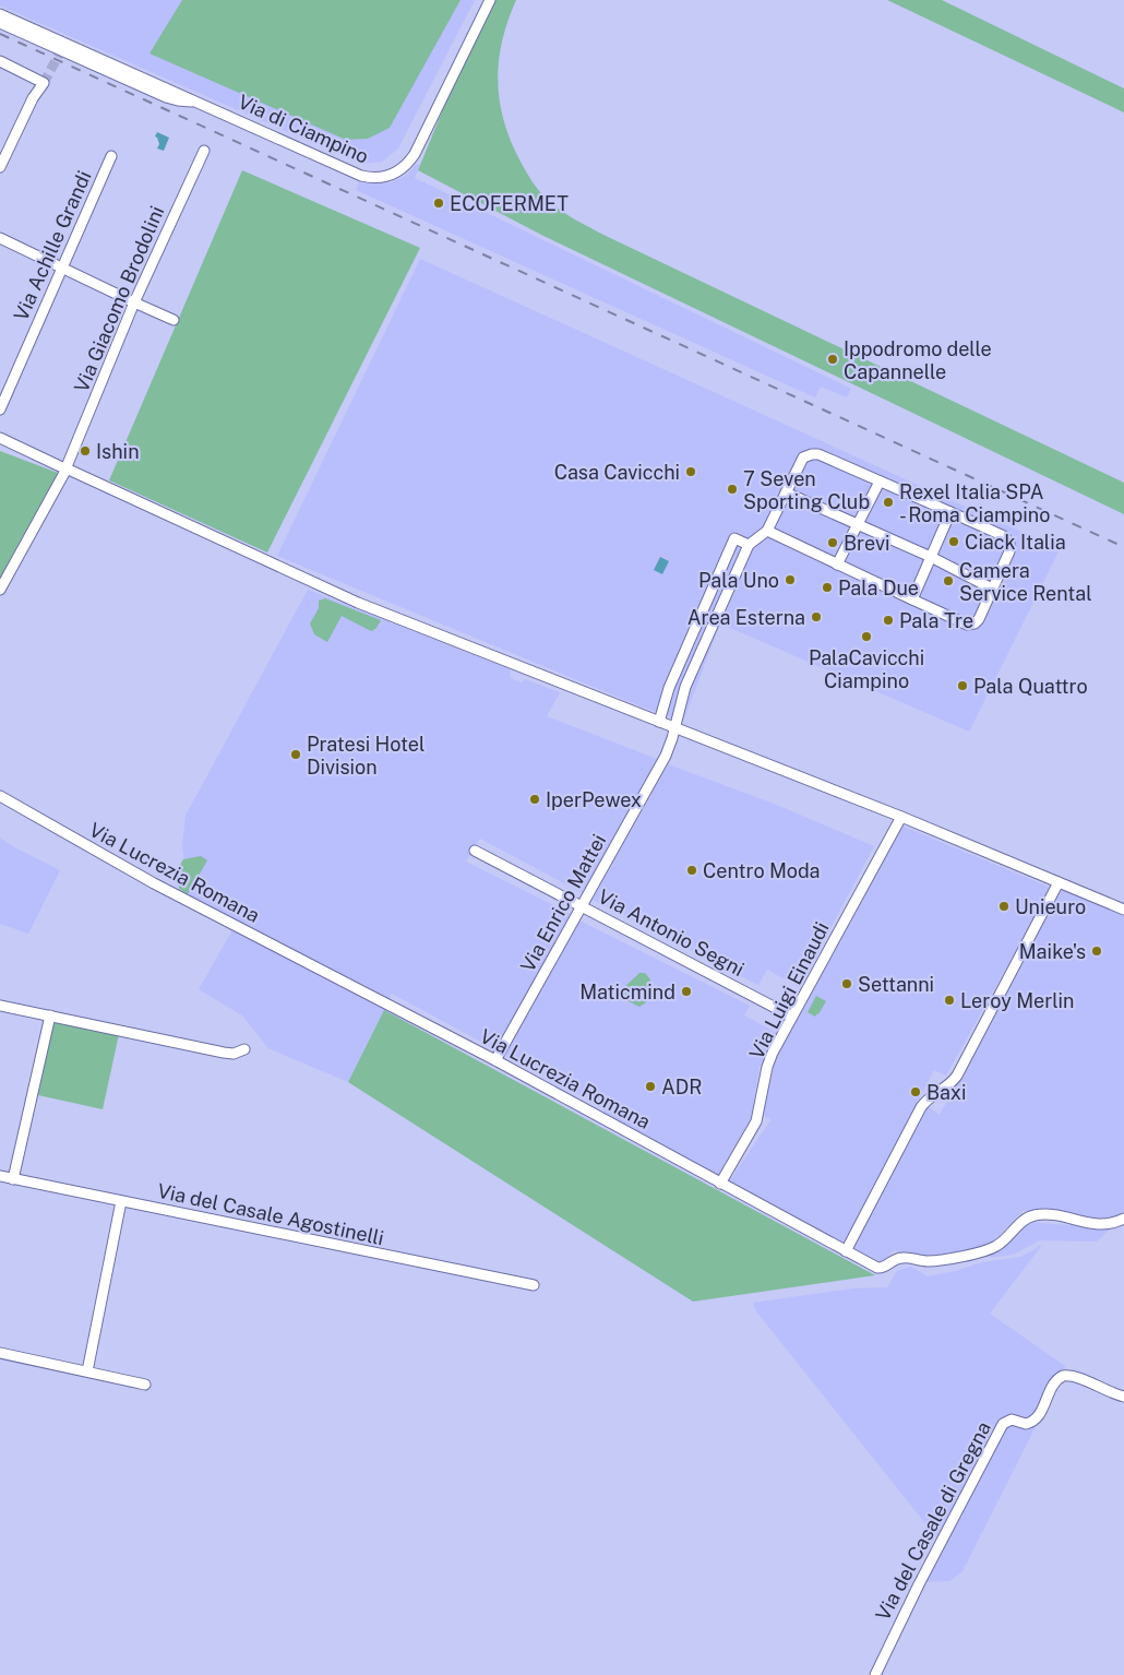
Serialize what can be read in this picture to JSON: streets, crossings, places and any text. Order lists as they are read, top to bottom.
{
  "streets": {
    "street": [
      "Via di Ciampino",
      "Via Achille Grandi",
      "Via Giacomo Brodolini",
      "Via Lucrezia Romana",
      "Via Enrico Mattei",
      "Via Antonio Segni",
      "Via Luigi Einaudi",
      "Via del Casale Agostinelli",
      "Via del Casale di Gregna"
    ]
  },
  "crossings": [
    ["Via Lucrezia Romana", "Via Enrico Mattei"],
    ["Via Lucrezia Romana", "Via Luigi Einaudi"],
    ["Via Enrico Mattei", "Via Antonio Segni"],
    ["Via Antonio Segni", "Via Luigi Einaudi"]
  ],
  "places": [
    "ECOFERMET",
    "Ippodromo delle Capannelle",
    "Ishin",
    "Casa Cavicchi",
    "7 Seven Sporting Club",
    "Rexel Italia SPA - Roma Ciampino",
    "Ciack Italia",
    "Brevi",
    "Pala Uno",
    "Camera Service Rental",
    "Pala Due",
    "Area Esterna",
    "Pala Tre",
    "PalaCavicchi Ciampino",
    "Pala Quattro",
    "Pratesi Hotel Division",
    "IperPewex",
    "Centro Moda",
    "Unieuro",
    "Maike's",
    "Settanni",
    "Maticmind",
    "Leroy Merlin",
    "ADR",
    "Baxi"
  ]
}
